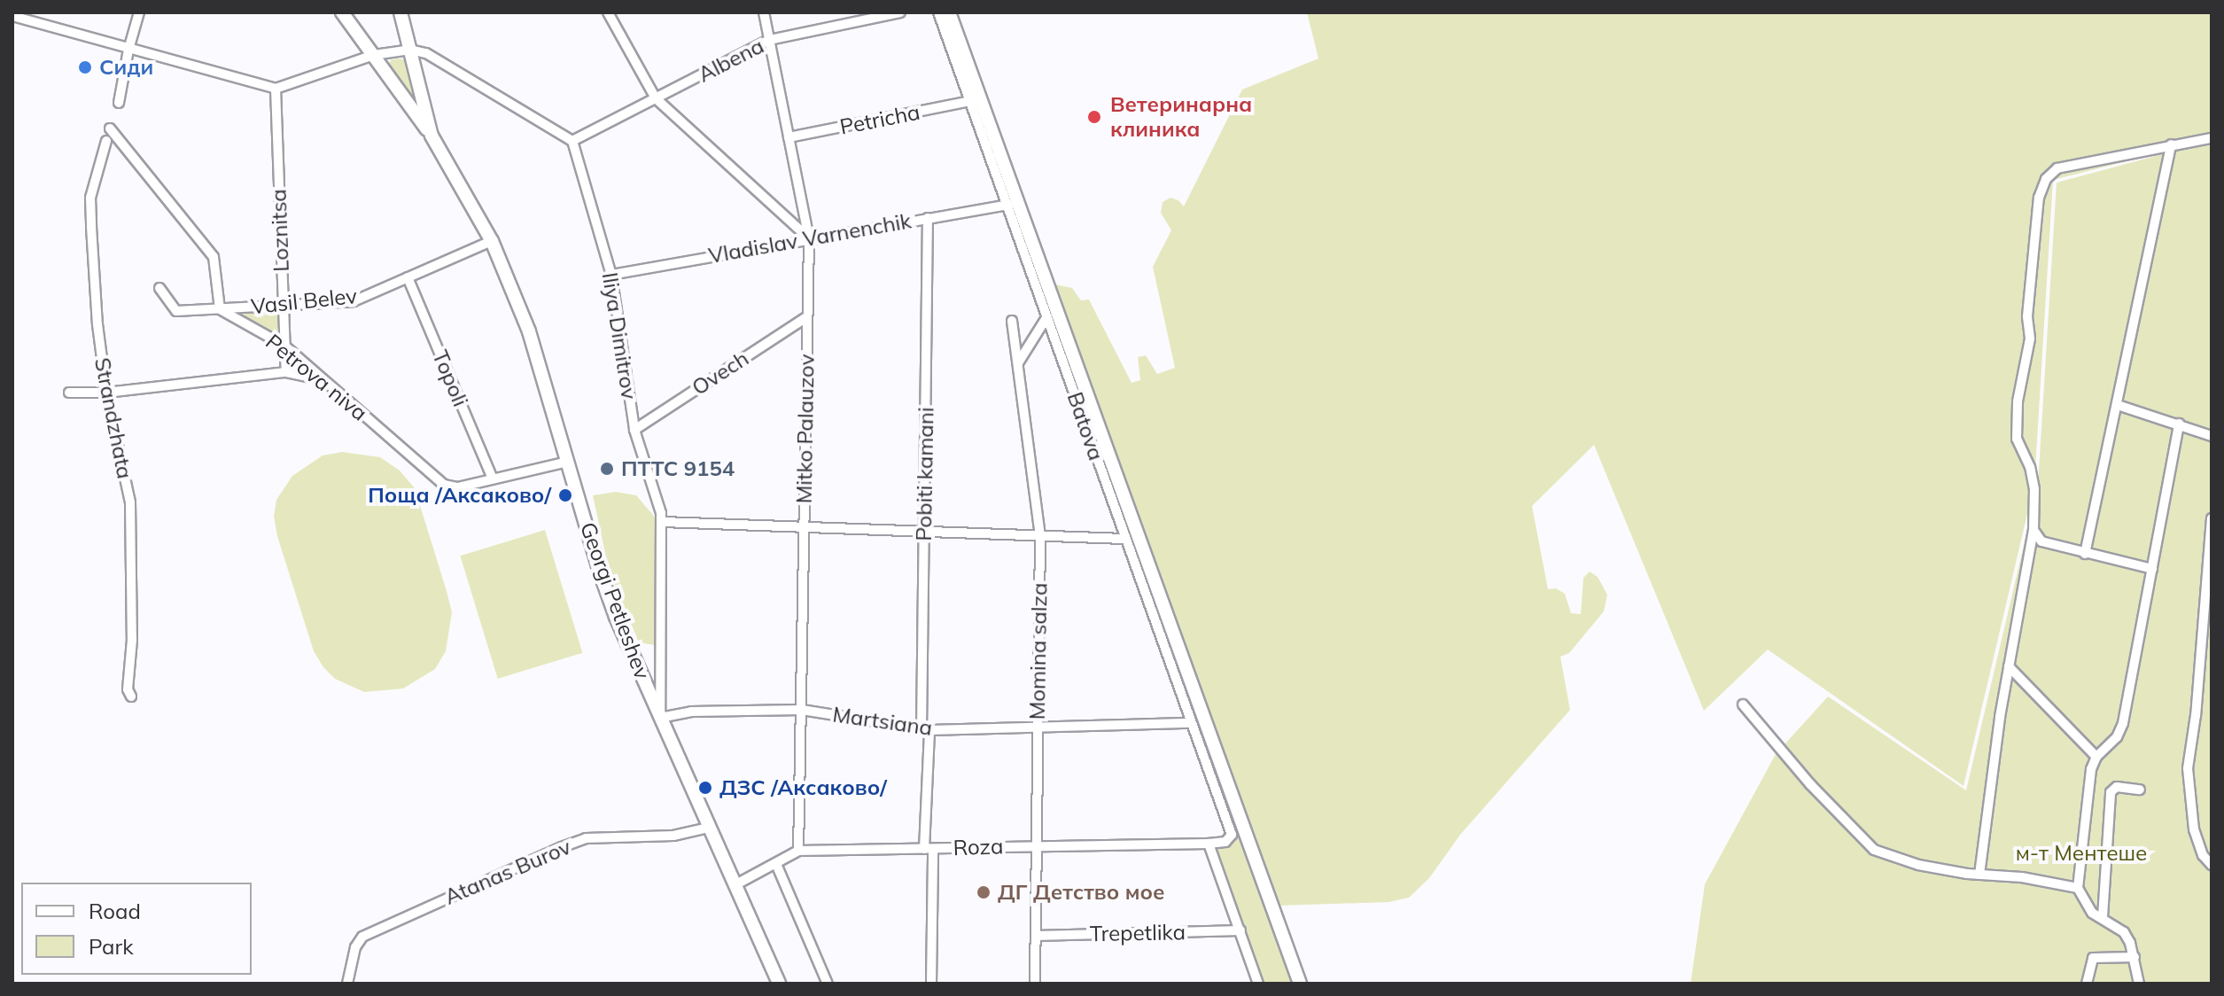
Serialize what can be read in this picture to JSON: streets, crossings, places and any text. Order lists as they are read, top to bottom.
{
  "streets": {
    "main road": ["Georgi Petleshev"],
    "street": [
      "Albena",
      "Petricha",
      "Loznitsa",
      "Vladislav Varnenchik",
      "Vasil Belev",
      "Iliya Dimitrov",
      "Ovech",
      "Petrova niva",
      "Topoli",
      "Strandzhata",
      "Batova",
      "Mitko Palauzov",
      "Pobiti kamani",
      "Momina salza",
      "Martsiana",
      "Roza",
      "Atanas Burov",
      "Trepetlika"
    ]
  },
  "crossings": [
    ["Albena", "Iliya Dimitrov"],
    ["Albena", "Mitko Palauzov"],
    ["Petricha", "Batova"],
    ["Petricha", "Mitko Palauzov"],
    ["Loznitsa", "Vasil Belev"],
    ["Loznitsa", "Petrova niva"],
    ["Vladislav Varnenchik", "Iliya Dimitrov"],
    ["Vladislav Varnenchik", "Batova"],
    ["Vladislav Varnenchik", "Mitko Palauzov"],
    ["Vladislav Varnenchik", "Pobiti kamani"],
    ["Vasil Belev", "Petrova niva"],
    ["Vasil Belev", "Topoli"],
    ["Vasil Belev", "Georgi Petleshev"],
    ["Iliya Dimitrov", "Ovech"],
    ["Iliya Dimitrov", "Georgi Petleshev"],
    ["Iliya Dimitrov", "Martsiana"],
    ["Ovech", "Mitko Palauzov"],
    ["Petrova niva", "Topoli"],
    ["Petrova niva", "Georgi Petleshev"],
    ["Batova", "Martsiana"],
    ["Batova", "Roza"],
    ["Mitko Palauzov", "Martsiana"],
    ["Mitko Palauzov", "Roza"],
    ["Pobiti kamani", "Martsiana"],
    ["Pobiti kamani", "Roza"],
    ["Georgi Petleshev", "Martsiana"],
    ["Georgi Petleshev", "Atanas Burov"],
    ["Momina salza", "Martsiana"],
    ["Momina salza", "Roza"],
    ["Momina salza", "Trepetlika"]
  ],
  "parks": ["м-т Ментeше"],
  "places": [
    "Сиди",
    "Ветеринарна клиника",
    "ПТТС 9154",
    "Поща /Аксаково/",
    "ДЗС /Аксаково/",
    "ДГ Детство мое"
  ],
  "legend": ["Road", "Park"]
}
